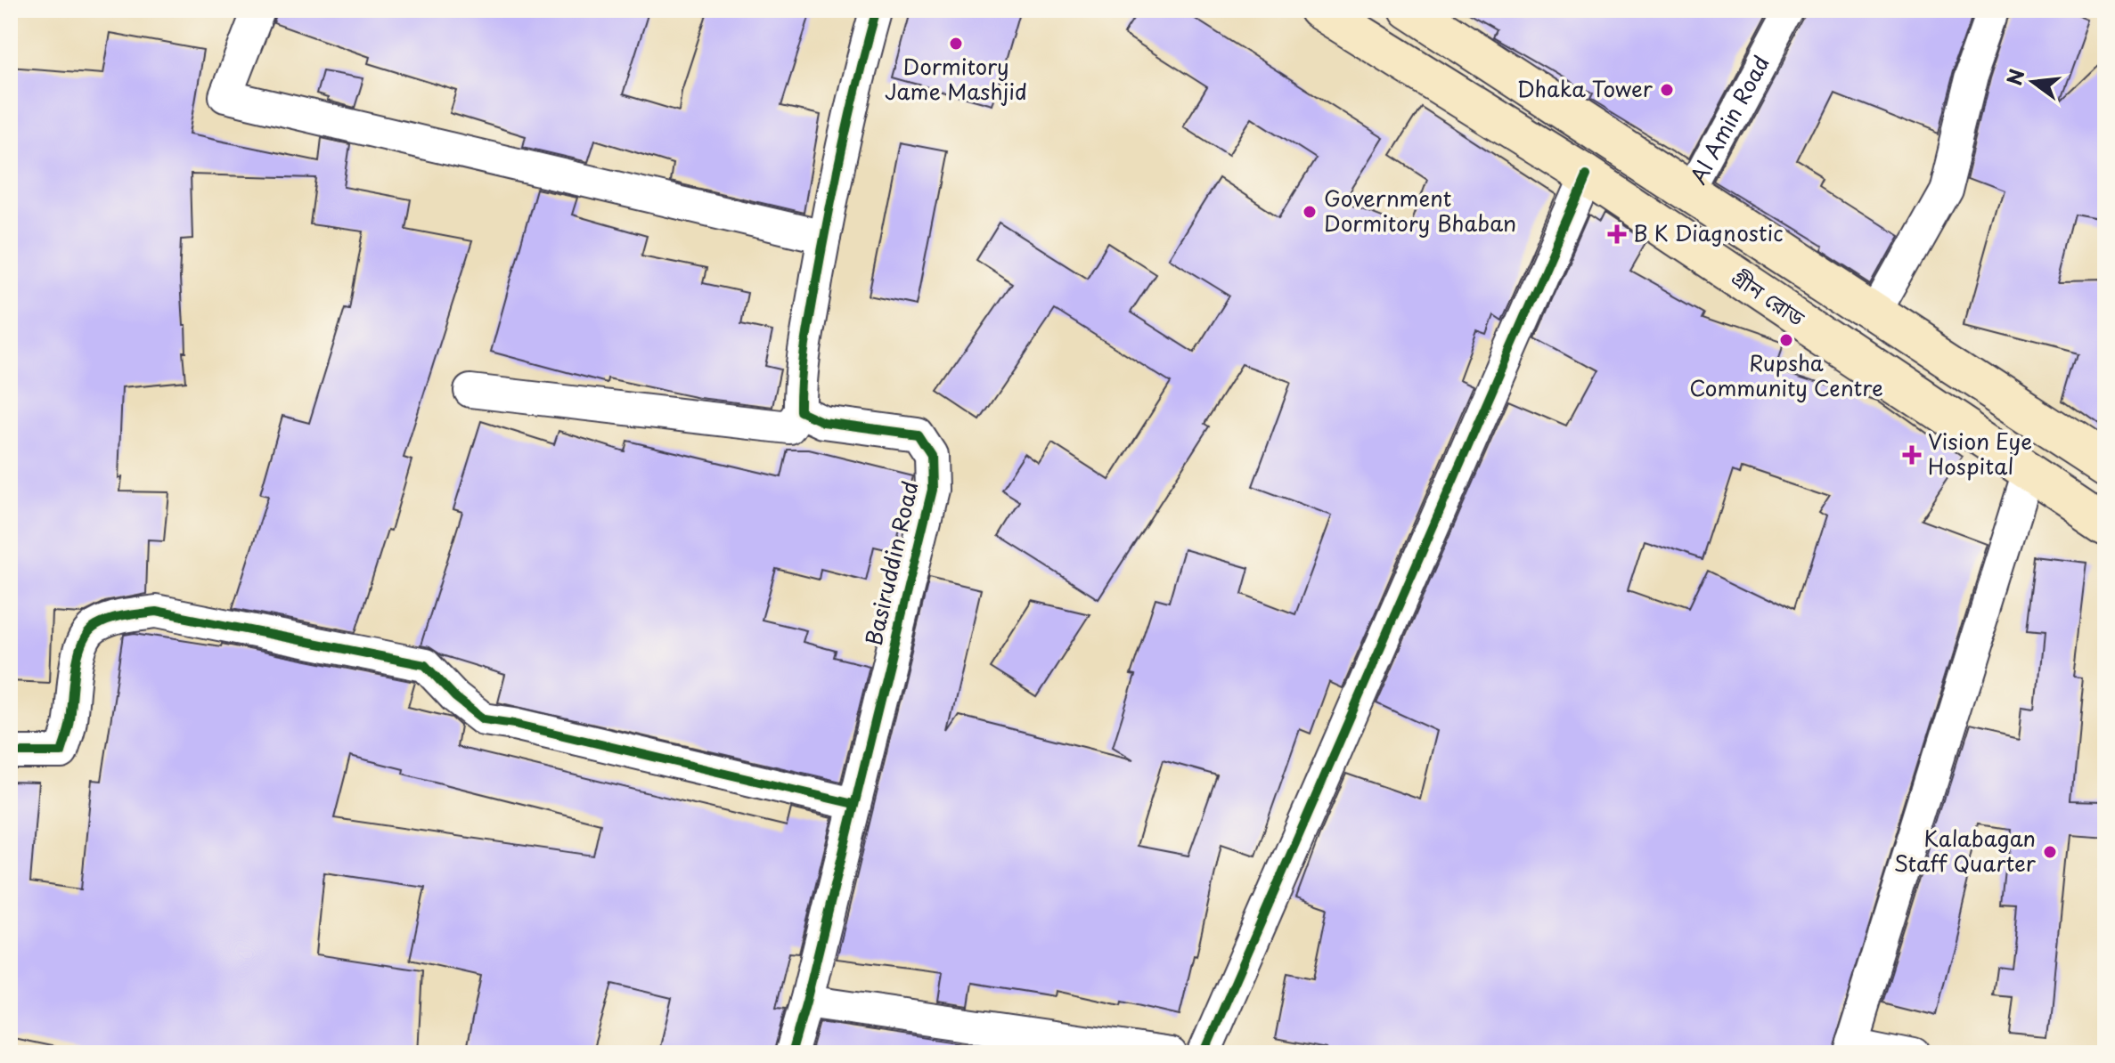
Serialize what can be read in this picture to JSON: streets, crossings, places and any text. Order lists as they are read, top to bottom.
{
  "streets": {
    "main road": ["গ্রীন রোড"],
    "street": ["Al Amin Road", "Basiruddin Road"]
  },
  "places": {
    "other": [
      "Dormitory Jame Mashjid",
      "Dhaka Tower",
      "Government Dormitory Bhaban",
      "Rupsha Community Centre",
      "Kalabagan Staff Quarter"
    ],
    "health": ["B K Diagnostic", "Vision Eye Hospital"]
  },
  "north": "left"
}
